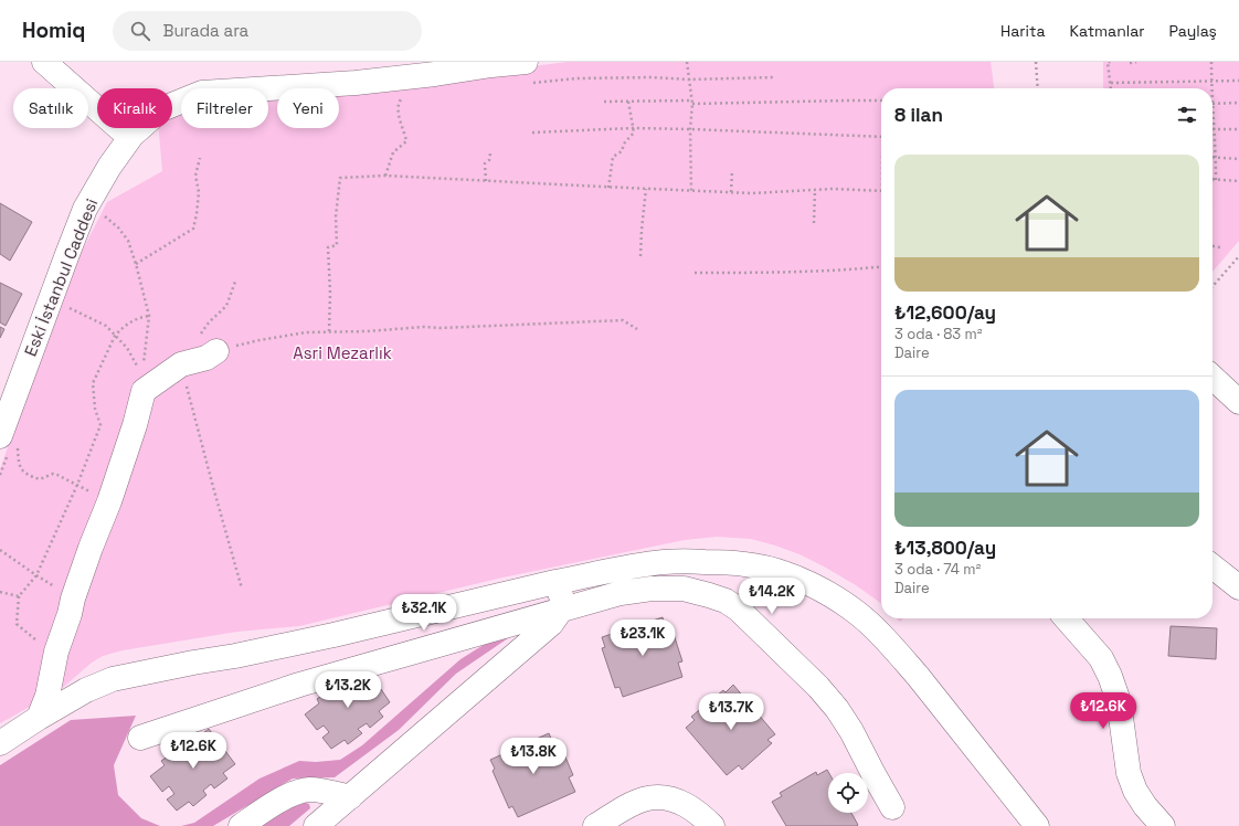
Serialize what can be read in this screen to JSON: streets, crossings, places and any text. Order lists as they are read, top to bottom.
{
  "streets": {
    "street": ["Eski İstanbul Caddesi"]
  },
  "parks": ["Asri Mezarlık"],
  "page": {
    "header": "Homiq",
    "search": "Burada ara",
    "nav": ["Harita", "Katmanlar", "Paylaş"],
    "chip": [
      "Satılık",
      "Kiralık",
      "Filtreler",
      "Yeni"
    ],
    "heading": "8 ilan",
    "list": [
      {
        "name": "₺12,600/ay",
        "note": "3 oda · 83 m² · Daire"
      },
      {
        "name": "₺13,800/ay",
        "note": "3 oda · 74 m² · Daire"
      }
    ],
    "price": [
      "₺14.2K",
      "₺32.1K",
      "₺23.1K",
      "₺13.2K",
      "₺12.6K",
      "₺13.7K",
      "₺12.6K",
      "₺13.8K"
    ]
  }
}
